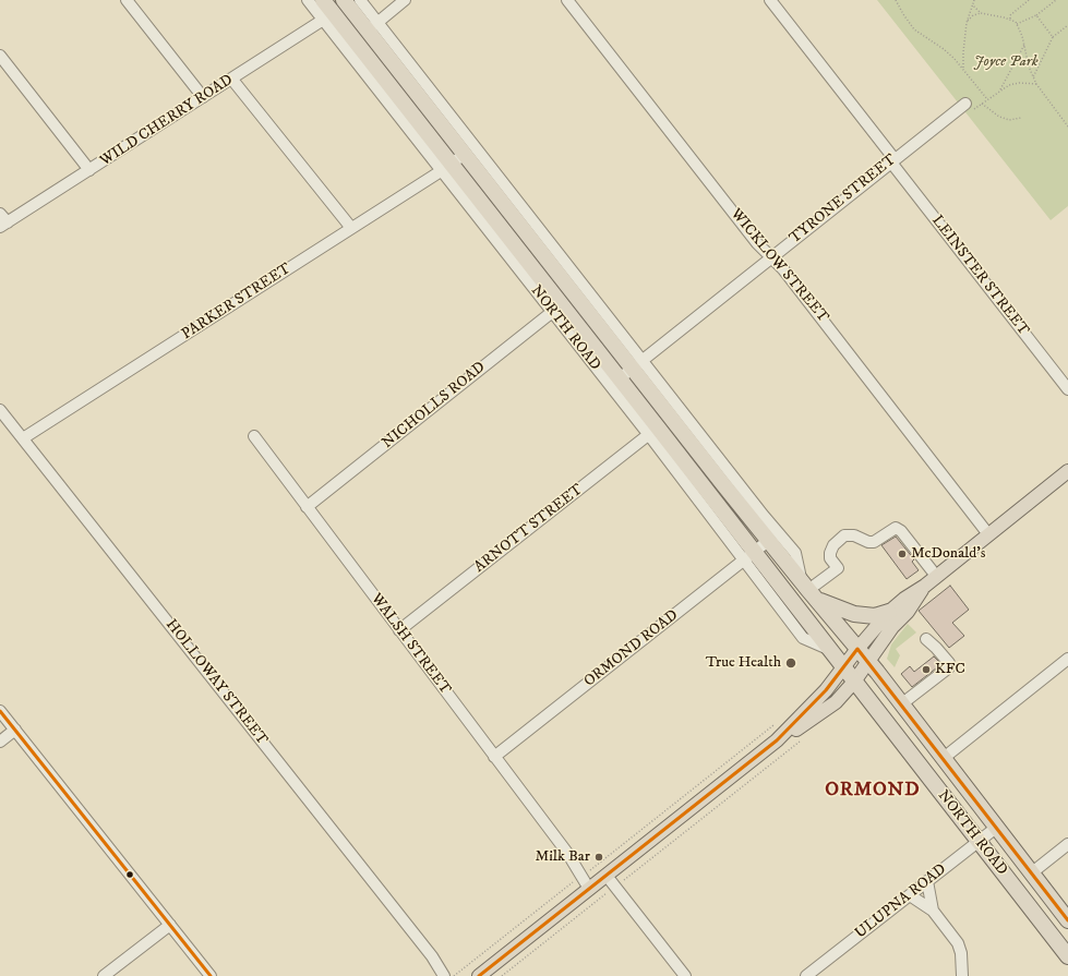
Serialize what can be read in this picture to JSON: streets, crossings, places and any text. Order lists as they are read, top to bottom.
{
  "streets": {
    "highway": ["NORTH ROAD"],
    "street": [
      "WILD CHERRY ROAD",
      "TYRONE STREET",
      "WICKLOW STREET",
      "LEINSTER STREET",
      "PARKER STREET",
      "NICHOLLS ROAD",
      "ARNOTT STREET",
      "WALSH STREET",
      "ORMOND ROAD",
      "HOLLOWAY STREET",
      "ULUPNA ROAD"
    ]
  },
  "crossings": [
    ["WILD CHERRY ROAD", "NORTH ROAD"],
    ["TYRONE STREET", "WICKLOW STREET"],
    ["TYRONE STREET", "LEINSTER STREET"],
    ["TYRONE STREET", "NORTH ROAD"],
    ["PARKER STREET", "NORTH ROAD"],
    ["PARKER STREET", "HOLLOWAY STREET"],
    ["NORTH ROAD", "NICHOLLS ROAD"],
    ["NORTH ROAD", "ARNOTT STREET"],
    ["NORTH ROAD", "ORMOND ROAD"],
    ["NORTH ROAD", "ULUPNA ROAD"],
    ["NICHOLLS ROAD", "WALSH STREET"],
    ["ARNOTT STREET", "WALSH STREET"],
    ["WALSH STREET", "ORMOND ROAD"]
  ],
  "districts": ["ORMOND"],
  "parks": ["Joyce Park"],
  "places": [
    "McDonald's",
    "True Health",
    "KFC",
    "Milk Bar"
  ]
}
